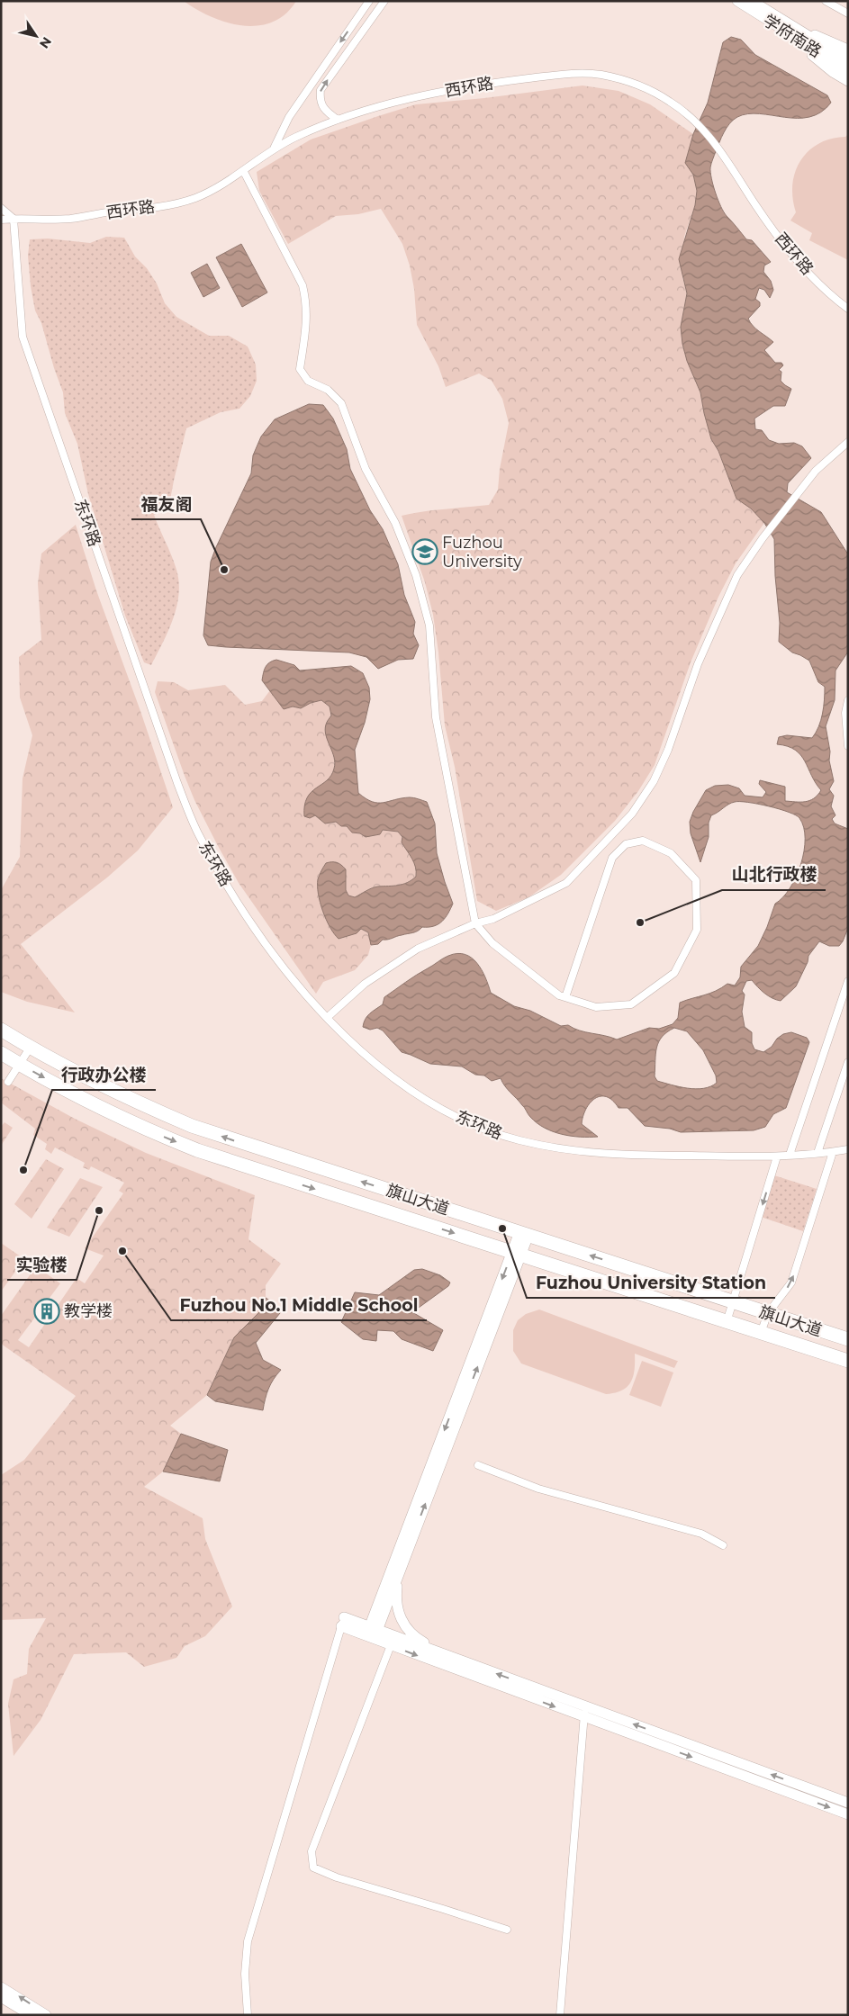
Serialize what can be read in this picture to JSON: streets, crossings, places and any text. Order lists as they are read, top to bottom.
{
  "streets": {
    "highway": ["旗山大道"],
    "street": ["学府南路", "西环路", "东环路"]
  },
  "crossings": [
    ["西环路", "东环路"]
  ],
  "places": {
    "school or university": ["Fuzhou University"],
    "other": [
      "福友阁",
      "山北行政楼",
      "行政办公楼",
      "实验楼",
      "Fuzhou University Station",
      "Fuzhou No.1 Middle School"
    ],
    "building": ["教学楼"]
  },
  "north": "bottom right"
}
